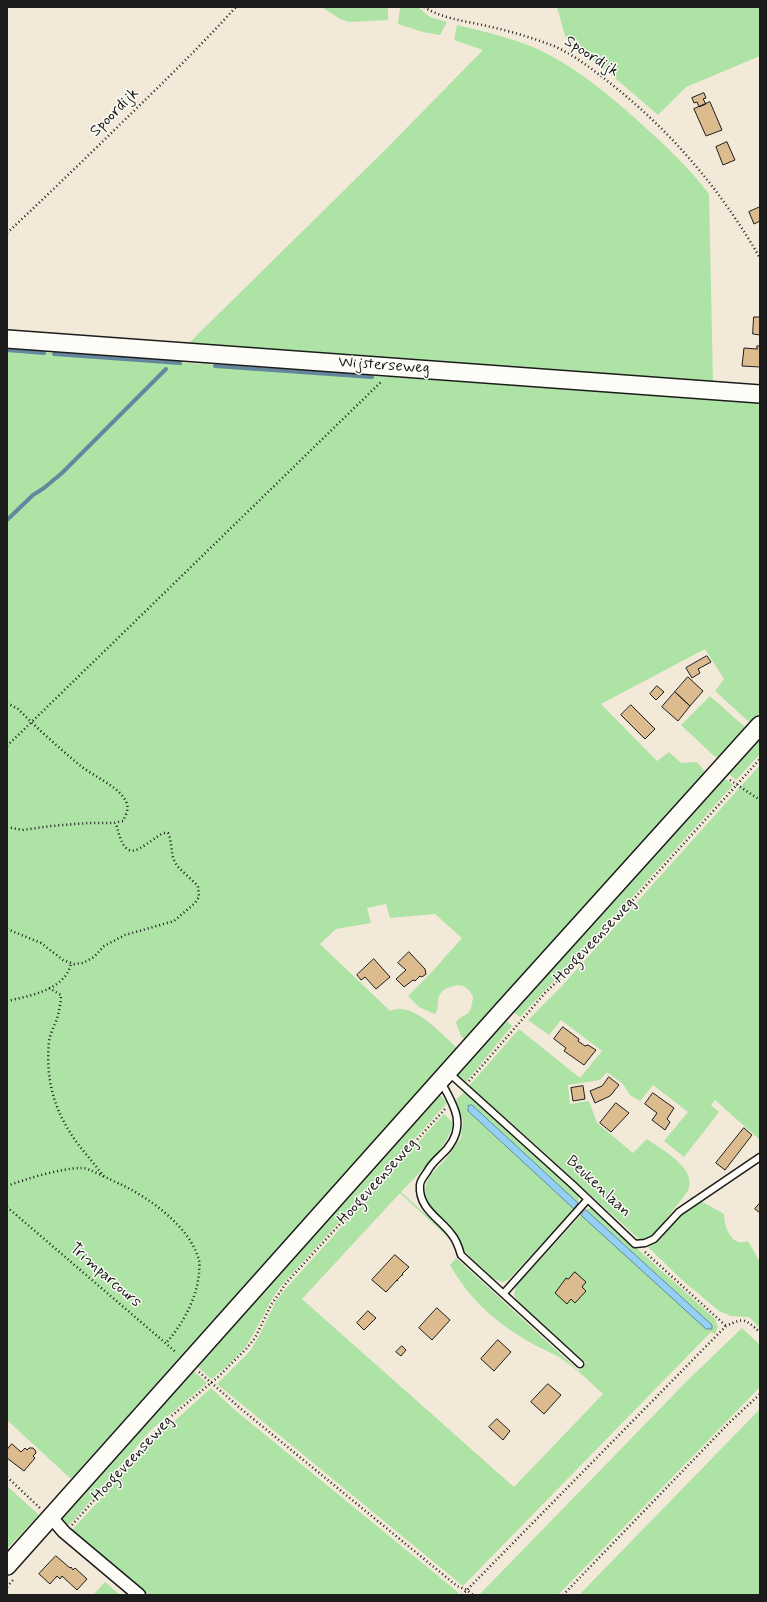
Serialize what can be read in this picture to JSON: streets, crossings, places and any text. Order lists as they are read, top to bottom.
{
  "streets": {
    "main road": ["Wijsterseweg", "Hoogeveenseweg"],
    "lane": ["Beukenlaan"],
    "path": ["Spoordijk", "Trimparcours"]
  },
  "crossings": [
    ["Hoogeveenseweg", "Beukenlaan"],
    ["Hoogeveenseweg", "Trimparcours"]
  ]
}
